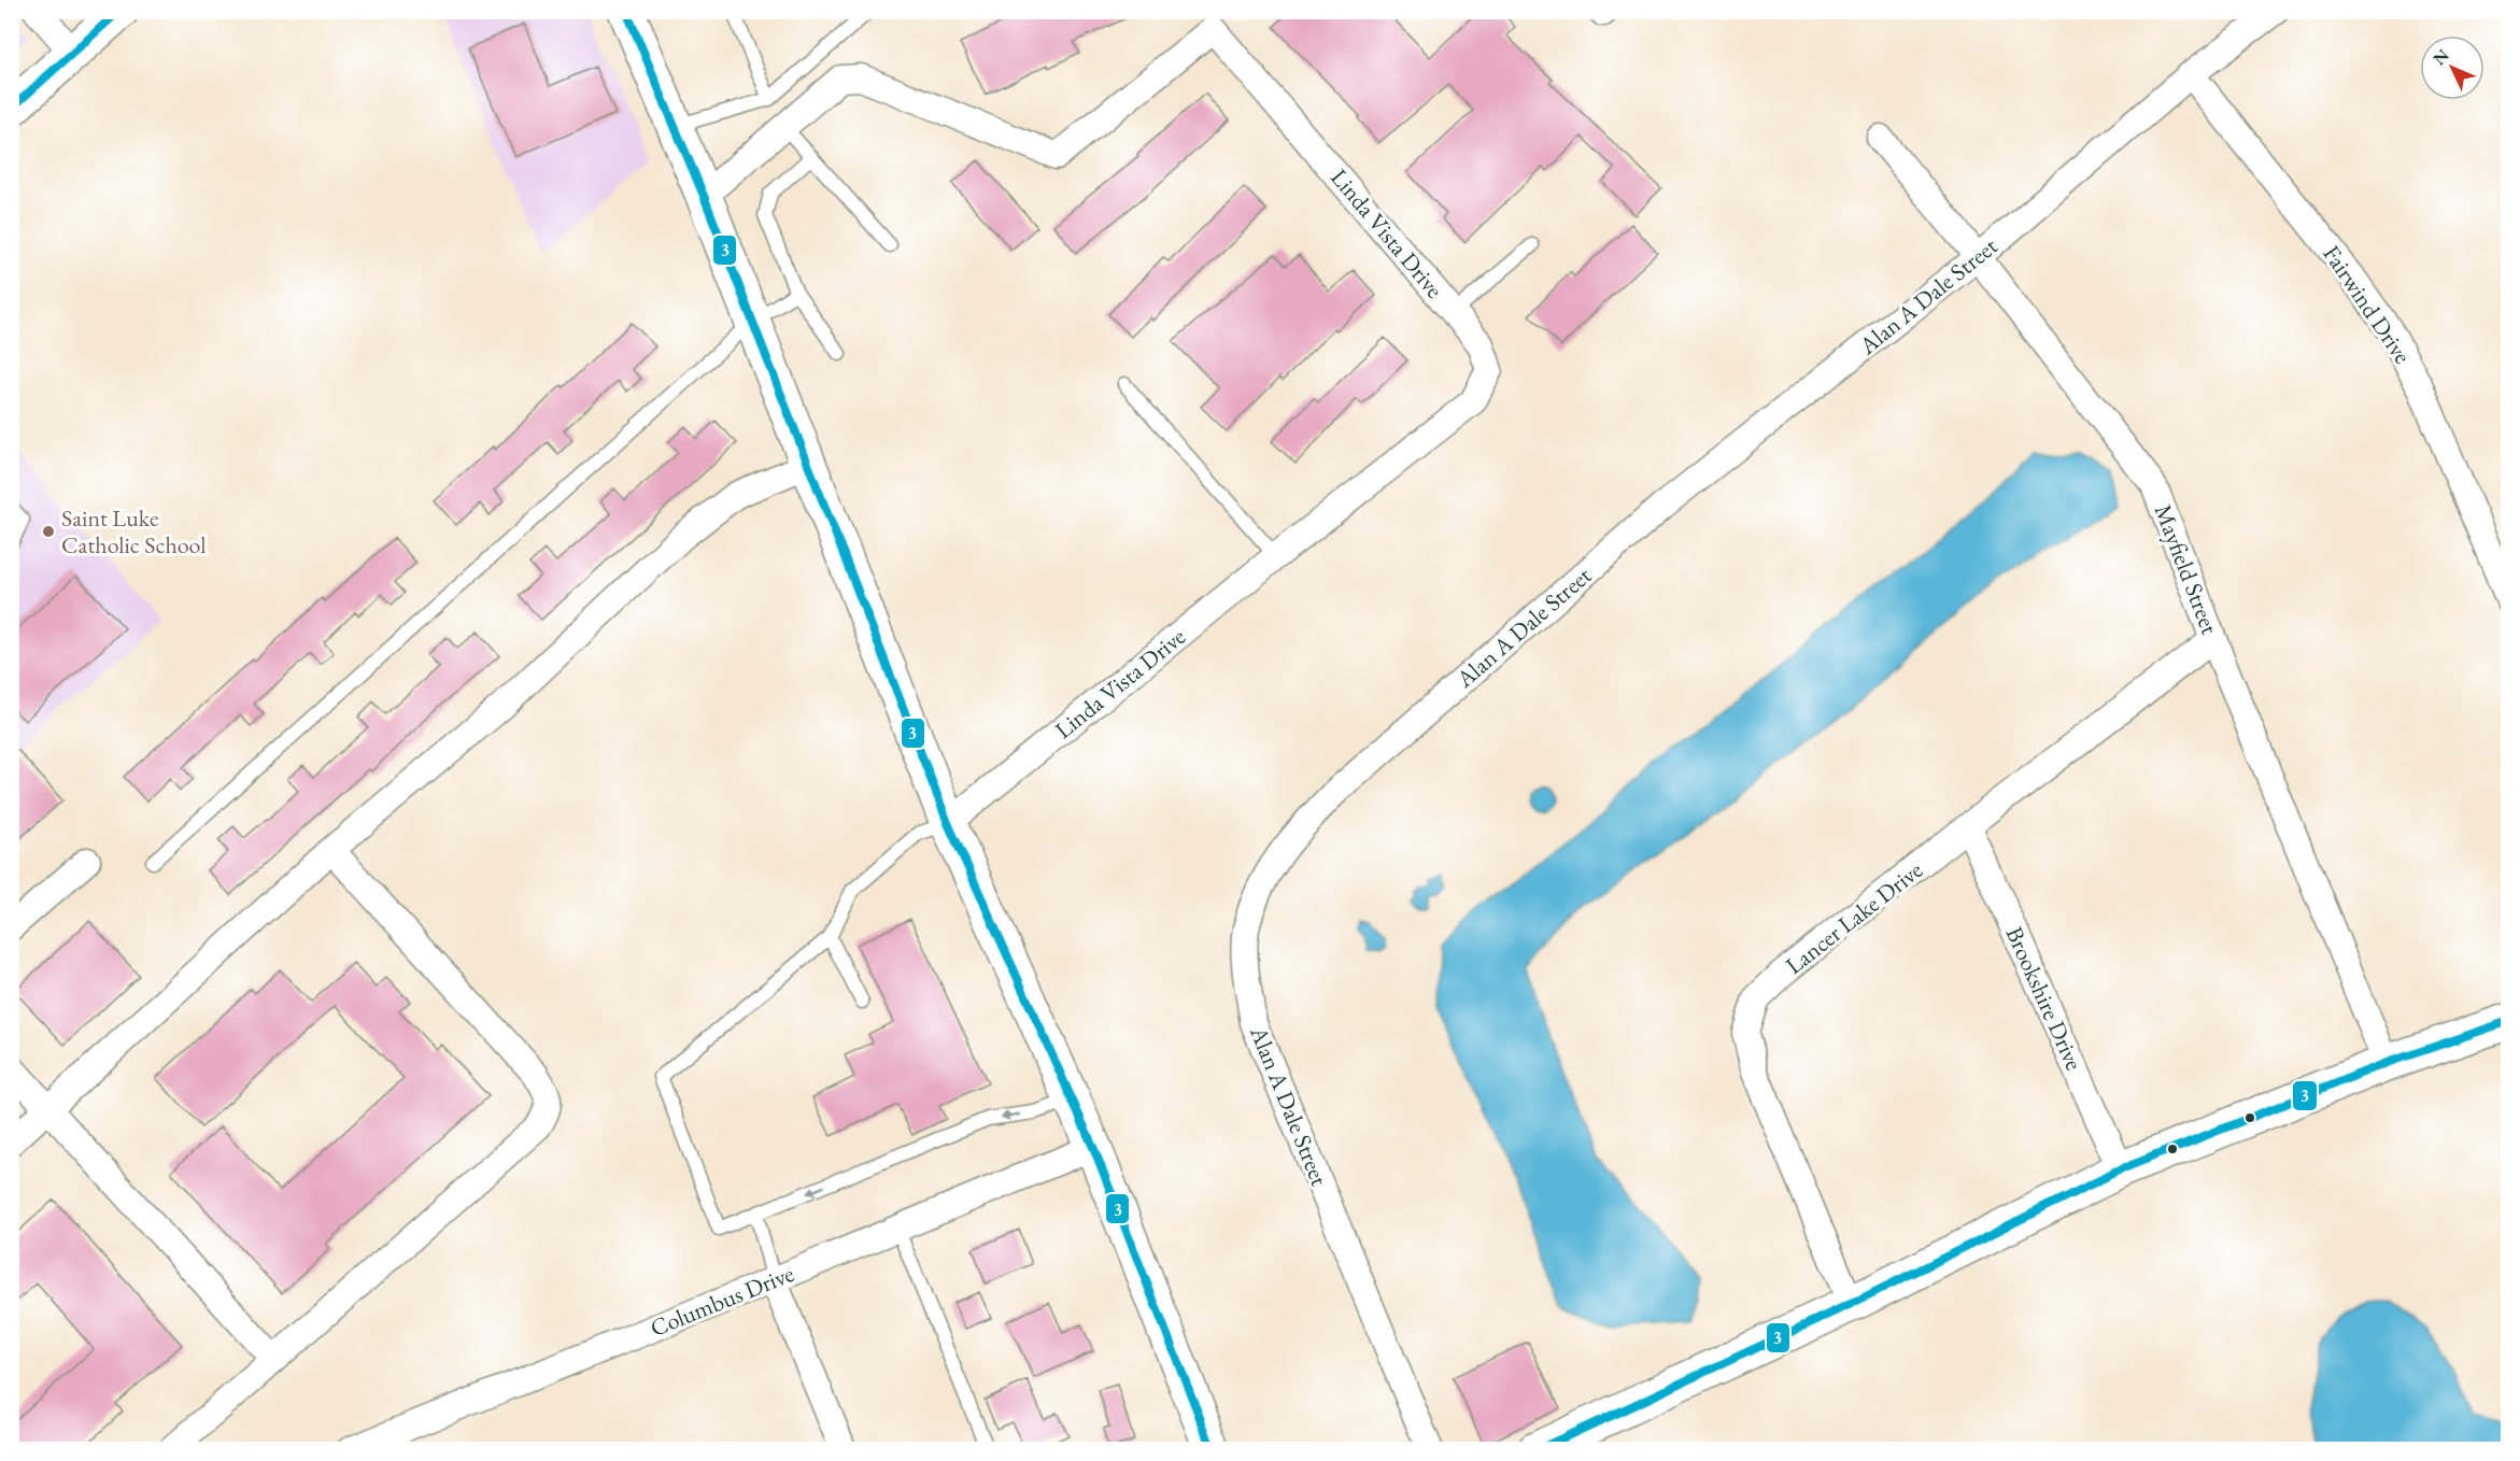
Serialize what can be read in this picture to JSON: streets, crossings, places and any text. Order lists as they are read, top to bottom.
{
  "streets": {
    "street": [
      "Linda Vista Drive",
      "Alan A Dale Street",
      "Fairwind Drive",
      "Mayfield Street",
      "Lancer Lake Drive",
      "Brookshire Drive",
      "Columbus Drive"
    ]
  },
  "crossings": [
    ["Alan A Dale Street", "Fairwind Drive"],
    ["Alan A Dale Street", "Mayfield Street"],
    ["Mayfield Street", "Lancer Lake Drive"],
    ["Lancer Lake Drive", "Brookshire Drive"]
  ],
  "places": ["Saint Luke Catholic School"],
  "lines": ["transit line 3"],
  "north": "top left"
}
